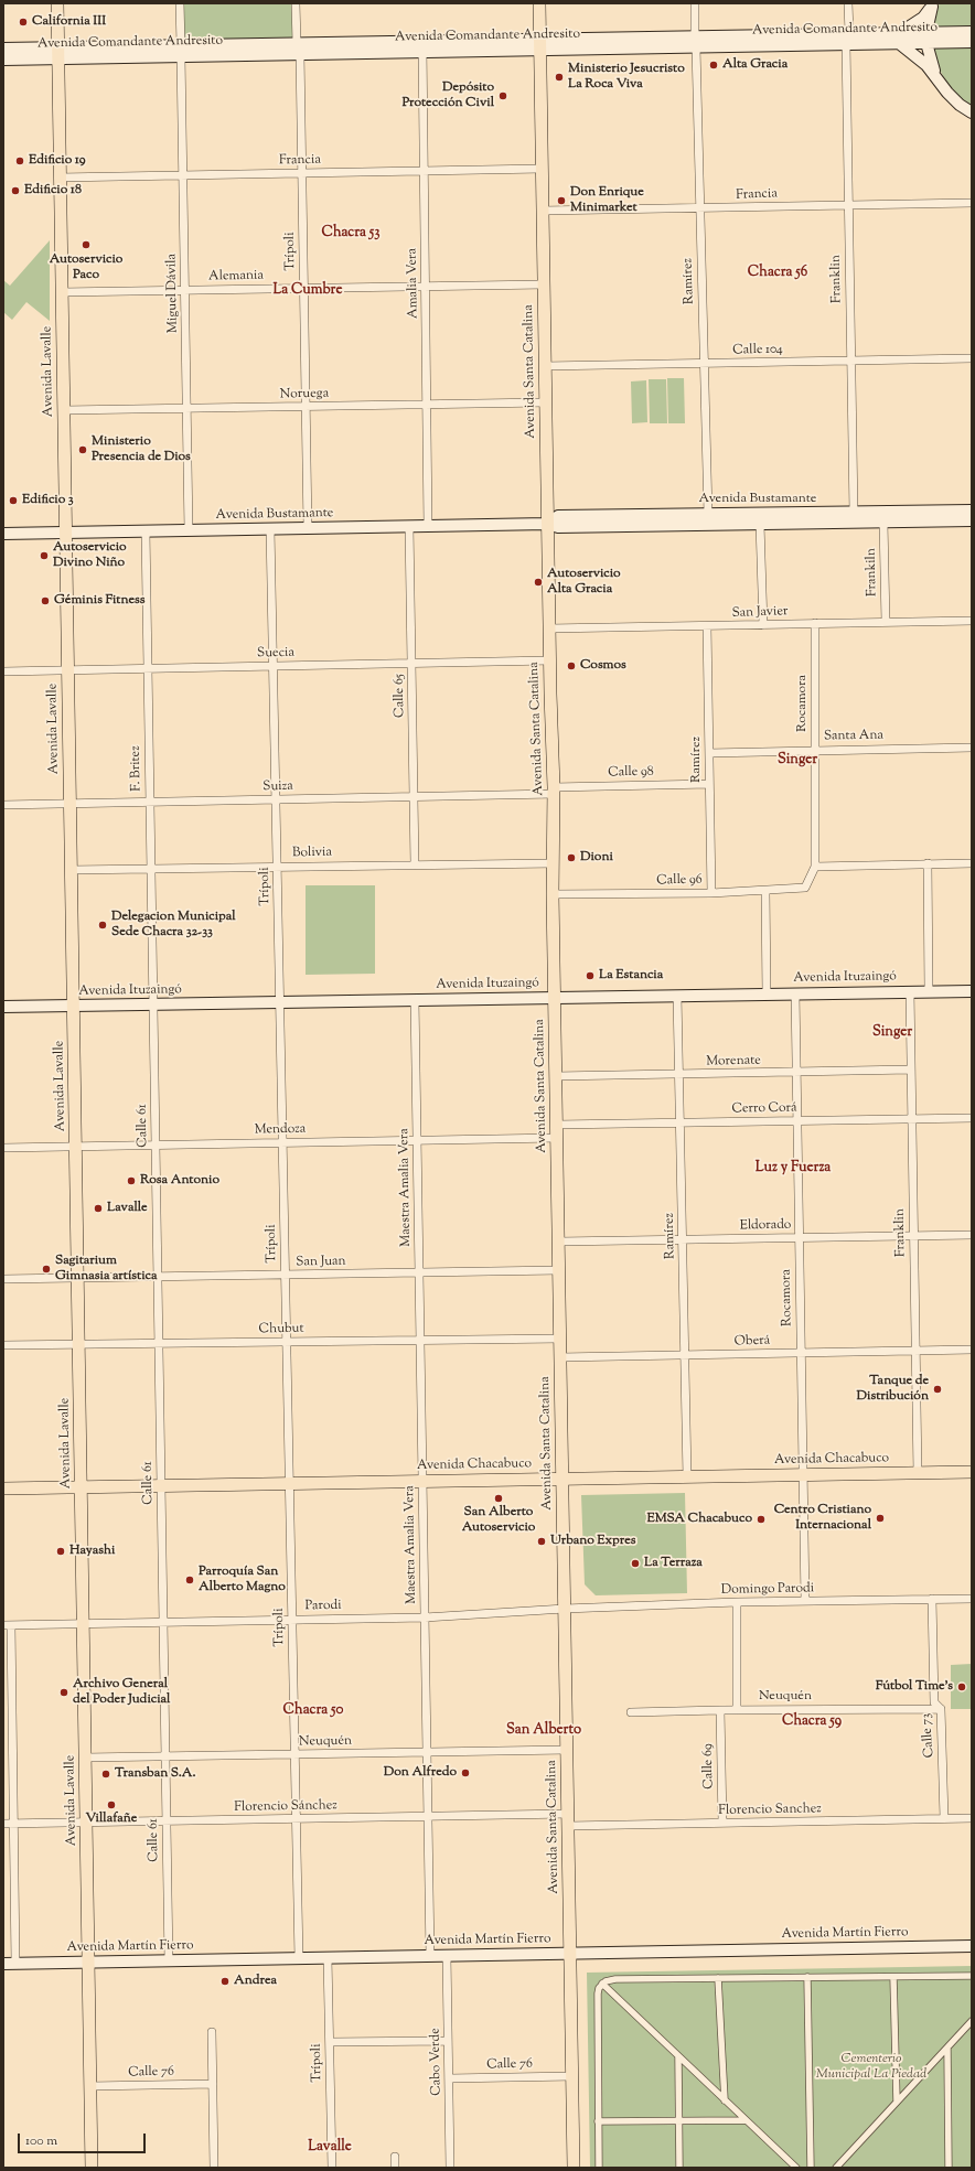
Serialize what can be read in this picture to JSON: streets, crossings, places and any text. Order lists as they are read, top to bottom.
{
  "streets": {
    "main road": [
      "Avenida Comandante Andresito",
      "Avenida Lavalle",
      "Avenida Santa Catalina",
      "Avenida Bustamante",
      "Avenida Ituzaingó",
      "Avenida Chacabuco",
      "Avenida Martín Fierro"
    ],
    "street": [
      "Francia",
      "Trípoli",
      "Alemania",
      "Franklin",
      "Ramírez",
      "Amalia Vera",
      "Miguel Dávila",
      "Calle 104",
      "Noruega",
      "Frankiln",
      "San Javier",
      "Suecia",
      "Calle 65",
      "Rocamora",
      "Santa Ana",
      "F. Britez",
      "Calle 98",
      "Suiza",
      "Bolivia",
      "Calle 96",
      "Morenate",
      "Cerro Corá",
      "Calle 61",
      "Mendoza",
      "Maestra Amalia Vera",
      "Eldorado",
      "San Juan",
      "Chubut",
      "Oberá",
      "Domingo Parodi",
      "Parodi",
      "Neuquén",
      "Calle 73",
      "Calle 69",
      "Florencio Sánchez",
      "Florencio Sanchez",
      "Cabo Verde",
      "Calle 76"
    ]
  },
  "crossings": [
    ["Avenida Comandante Andresito", "Trípoli"],
    ["Avenida Comandante Andresito", "Franklin"],
    ["Avenida Comandante Andresito", "Ramírez"],
    ["Avenida Comandante Andresito", "Amalia Vera"],
    ["Avenida Comandante Andresito", "Miguel Dávila"],
    ["Avenida Comandante Andresito", "Avenida Lavalle"],
    ["Avenida Comandante Andresito", "Avenida Santa Catalina"],
    ["Francia", "Trípoli"],
    ["Francia", "Franklin"],
    ["Francia", "Ramírez"],
    ["Francia", "Amalia Vera"],
    ["Francia", "Miguel Dávila"],
    ["Francia", "Avenida Lavalle"],
    ["Francia", "Avenida Santa Catalina"],
    ["Trípoli", "Alemania"],
    ["Trípoli", "Noruega"],
    ["Trípoli", "Avenida Bustamante"],
    ["Trípoli", "Suecia"],
    ["Trípoli", "Suiza"],
    ["Trípoli", "Bolivia"],
    ["Trípoli", "Avenida Ituzaingó"],
    ["Trípoli", "Mendoza"],
    ["Trípoli", "San Juan"],
    ["Trípoli", "Chubut"],
    ["Trípoli", "Avenida Chacabuco"],
    ["Trípoli", "Parodi"],
    ["Trípoli", "Neuquén"],
    ["Trípoli", "Florencio Sánchez"],
    ["Trípoli", "Avenida Martín Fierro"],
    ["Alemania", "Amalia Vera"],
    ["Alemania", "Miguel Dávila"],
    ["Alemania", "Avenida Lavalle"],
    ["Alemania", "Avenida Santa Catalina"],
    ["Franklin", "Calle 104"],
    ["Franklin", "Avenida Bustamante"],
    ["Franklin", "Avenida Ituzaingó"],
    ["Franklin", "Morenate"],
    ["Franklin", "Cerro Corá"],
    ["Franklin", "Eldorado"],
    ["Franklin", "Oberá"],
    ["Franklin", "Avenida Chacabuco"],
    ["Ramírez", "Calle 104"],
    ["Ramírez", "Avenida Bustamante"],
    ["Ramírez", "San Javier"],
    ["Ramírez", "Santa Ana"],
    ["Ramírez", "Calle 98"],
    ["Ramírez", "Calle 96"],
    ["Ramírez", "Avenida Ituzaingó"],
    ["Ramírez", "Morenate"],
    ["Ramírez", "Cerro Corá"],
    ["Ramírez", "Eldorado"],
    ["Ramírez", "Oberá"],
    ["Ramírez", "Avenida Chacabuco"],
    ["Amalia Vera", "Noruega"],
    ["Amalia Vera", "Avenida Bustamante"],
    ["Miguel Dávila", "Noruega"],
    ["Miguel Dávila", "Avenida Bustamante"],
    ["Calle 104", "Avenida Santa Catalina"],
    ["Avenida Lavalle", "Noruega"],
    ["Avenida Lavalle", "Avenida Bustamante"],
    ["Avenida Lavalle", "Suecia"],
    ["Avenida Lavalle", "Suiza"],
    ["Avenida Lavalle", "Bolivia"],
    ["Avenida Lavalle", "Avenida Ituzaingó"],
    ["Avenida Lavalle", "Mendoza"],
    ["Avenida Lavalle", "San Juan"],
    ["Avenida Lavalle", "Chubut"],
    ["Avenida Lavalle", "Avenida Chacabuco"],
    ["Avenida Lavalle", "Parodi"],
    ["Avenida Lavalle", "Neuquén"],
    ["Avenida Lavalle", "Florencio Sánchez"],
    ["Avenida Lavalle", "Avenida Martín Fierro"],
    ["Avenida Lavalle", "Calle 76"],
    ["Avenida Santa Catalina", "Noruega"],
    ["Avenida Santa Catalina", "Avenida Bustamante"],
    ["Avenida Santa Catalina", "San Javier"],
    ["Avenida Santa Catalina", "Suecia"],
    ["Avenida Santa Catalina", "Calle 98"],
    ["Avenida Santa Catalina", "Suiza"],
    ["Avenida Santa Catalina", "Bolivia"],
    ["Avenida Santa Catalina", "Calle 96"],
    ["Avenida Santa Catalina", "Avenida Ituzaingó"],
    ["Avenida Santa Catalina", "Morenate"],
    ["Avenida Santa Catalina", "Cerro Corá"],
    ["Avenida Santa Catalina", "Mendoza"],
    ["Avenida Santa Catalina", "Eldorado"],
    ["Avenida Santa Catalina", "San Juan"],
    ["Avenida Santa Catalina", "Chubut"],
    ["Avenida Santa Catalina", "Oberá"],
    ["Avenida Santa Catalina", "Avenida Chacabuco"],
    ["Avenida Santa Catalina", "Domingo Parodi"],
    ["Avenida Santa Catalina", "Parodi"],
    ["Avenida Santa Catalina", "Neuquén"],
    ["Avenida Santa Catalina", "Florencio Sánchez"],
    ["Avenida Santa Catalina", "Florencio Sanchez"],
    ["Avenida Santa Catalina", "Avenida Martín Fierro"],
    ["Avenida Santa Catalina", "Calle 76"],
    ["Avenida Bustamante", "Frankiln"],
    ["Avenida Bustamante", "Calle 65"],
    ["Avenida Bustamante", "F. Britez"],
    ["Frankiln", "San Javier"],
    ["San Javier", "Rocamora"],
    ["Suecia", "Calle 65"],
    ["Suecia", "F. Britez"],
    ["Calle 65", "Suiza"],
    ["Calle 65", "Bolivia"],
    ["Rocamora", "Santa Ana"],
    ["Rocamora", "Calle 96"],
    ["Rocamora", "Avenida Ituzaingó"],
    ["Rocamora", "Morenate"],
    ["Rocamora", "Cerro Corá"],
    ["Rocamora", "Eldorado"],
    ["Rocamora", "Oberá"],
    ["Rocamora", "Avenida Chacabuco"],
    ["Rocamora", "Domingo Parodi"],
    ["F. Britez", "Suiza"],
    ["F. Britez", "Bolivia"],
    ["F. Britez", "Avenida Ituzaingó"],
    ["F. Britez", "Calle 61"],
    ["Calle 98", "Suiza"],
    ["Avenida Ituzaingó", "Calle 61"],
    ["Avenida Ituzaingó", "Maestra Amalia Vera"],
    ["Calle 61", "Mendoza"],
    ["Calle 61", "San Juan"],
    ["Calle 61", "Chubut"],
    ["Calle 61", "Avenida Chacabuco"],
    ["Calle 61", "Parodi"],
    ["Calle 61", "Neuquén"],
    ["Calle 61", "Florencio Sánchez"],
    ["Calle 61", "Avenida Martín Fierro"],
    ["Mendoza", "Maestra Amalia Vera"],
    ["Maestra Amalia Vera", "San Juan"],
    ["Maestra Amalia Vera", "Chubut"],
    ["Maestra Amalia Vera", "Avenida Chacabuco"],
    ["Maestra Amalia Vera", "Parodi"],
    ["Maestra Amalia Vera", "Neuquén"],
    ["Maestra Amalia Vera", "Florencio Sánchez"],
    ["Maestra Amalia Vera", "Avenida Martín Fierro"],
    ["Domingo Parodi", "Parodi"],
    ["Domingo Parodi", "Calle 73"],
    ["Neuquén", "Calle 73"],
    ["Neuquén", "Calle 69"],
    ["Calle 73", "Florencio Sanchez"],
    ["Calle 69", "Florencio Sanchez"],
    ["Florencio Sánchez", "Florencio Sanchez"],
    ["Avenida Martín Fierro", "Cabo Verde"],
    ["Cabo Verde", "Calle 76"]
  ],
  "districts": [
    "Chacra 53",
    "Chacra 56",
    "La Cumbre",
    "Singer",
    "Singer",
    "Luz y Fuerza",
    "Chacra 50",
    "Chacra 59",
    "San Alberto",
    "Lavalle"
  ],
  "parks": ["Cementerio Municipal La Piedad"],
  "places": [
    "California III",
    "Alta Gracia",
    "Ministerio Jesucristo La Roca Viva",
    "Depósito Protección Civil",
    "Edificio 19",
    "Edificio 18",
    "Don Enrique Minimarket",
    "Autoservicio Paco",
    "Ministerio Presencia de Dios",
    "Edificio 3",
    "Autoservicio Divino Niño",
    "Autoservicio Alta Gracia",
    "Géminis Fitness",
    "Cosmos",
    "Dioni",
    "Delegacion Municipal Sede Chacra 32-33",
    "La Estancia",
    "Rosa Antonio",
    "Lavalle",
    "Sagitarium Gimnasia artística",
    "Tanque de Distribución",
    "San Alberto Autoservicio",
    "Centro Cristiano Internacional",
    "EMSA Chacabuco",
    "Urbano Expres",
    "Hayashi",
    "La Terraza",
    "Parroquía San Alberto Magno",
    "Fútbol Time's",
    "Archivo General del Poder Judicial",
    "Don Alfredo",
    "Transban S.A.",
    "Villafañe",
    "Andrea"
  ],
  "scale_bar": "100 m"
}
